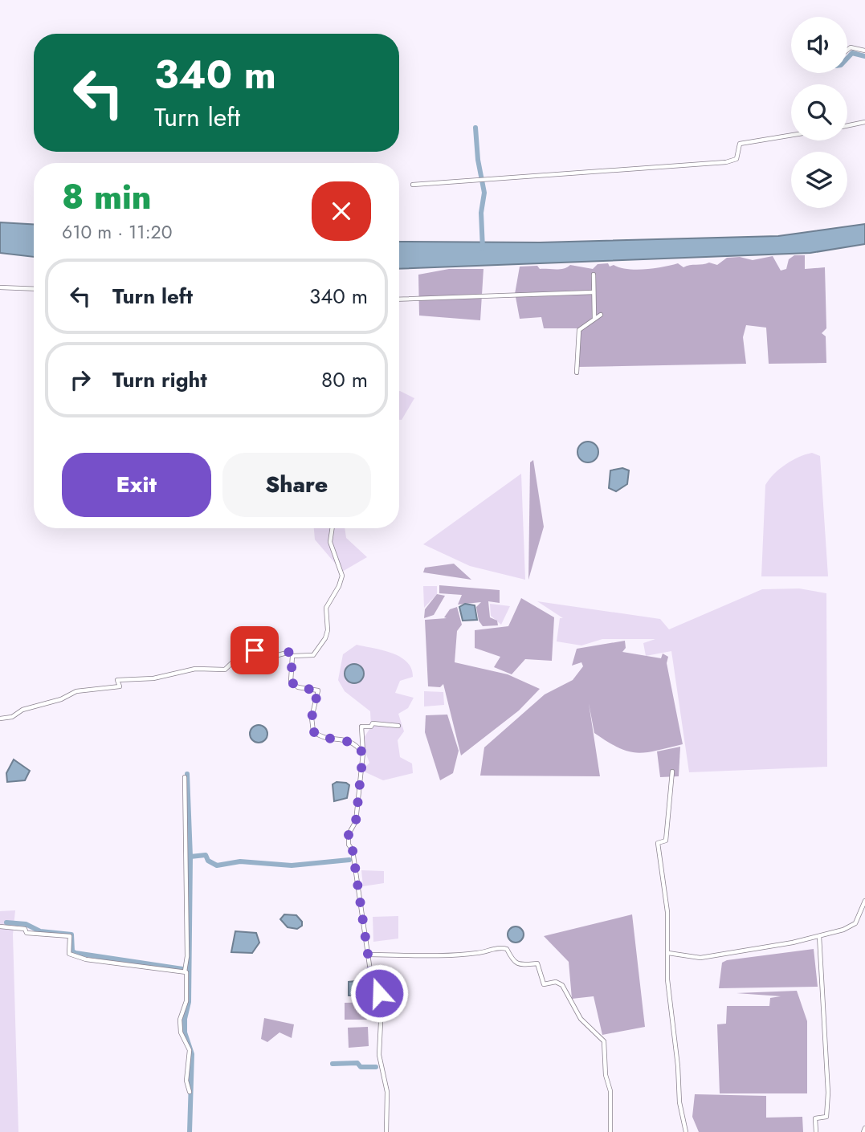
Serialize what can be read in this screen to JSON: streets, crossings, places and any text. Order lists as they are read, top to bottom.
{
  "page": {
    "turn": ["340 m", "Turn left"],
    "heading": ["8 min", "610 m · 11:20"],
    "list": [
      {
        "name": "Turn left",
        "value": "340 m"
      },
      {
        "name": "Turn right",
        "value": "80 m"
      }
    ],
    "buttons": ["Exit", "Share"]
  }
}
